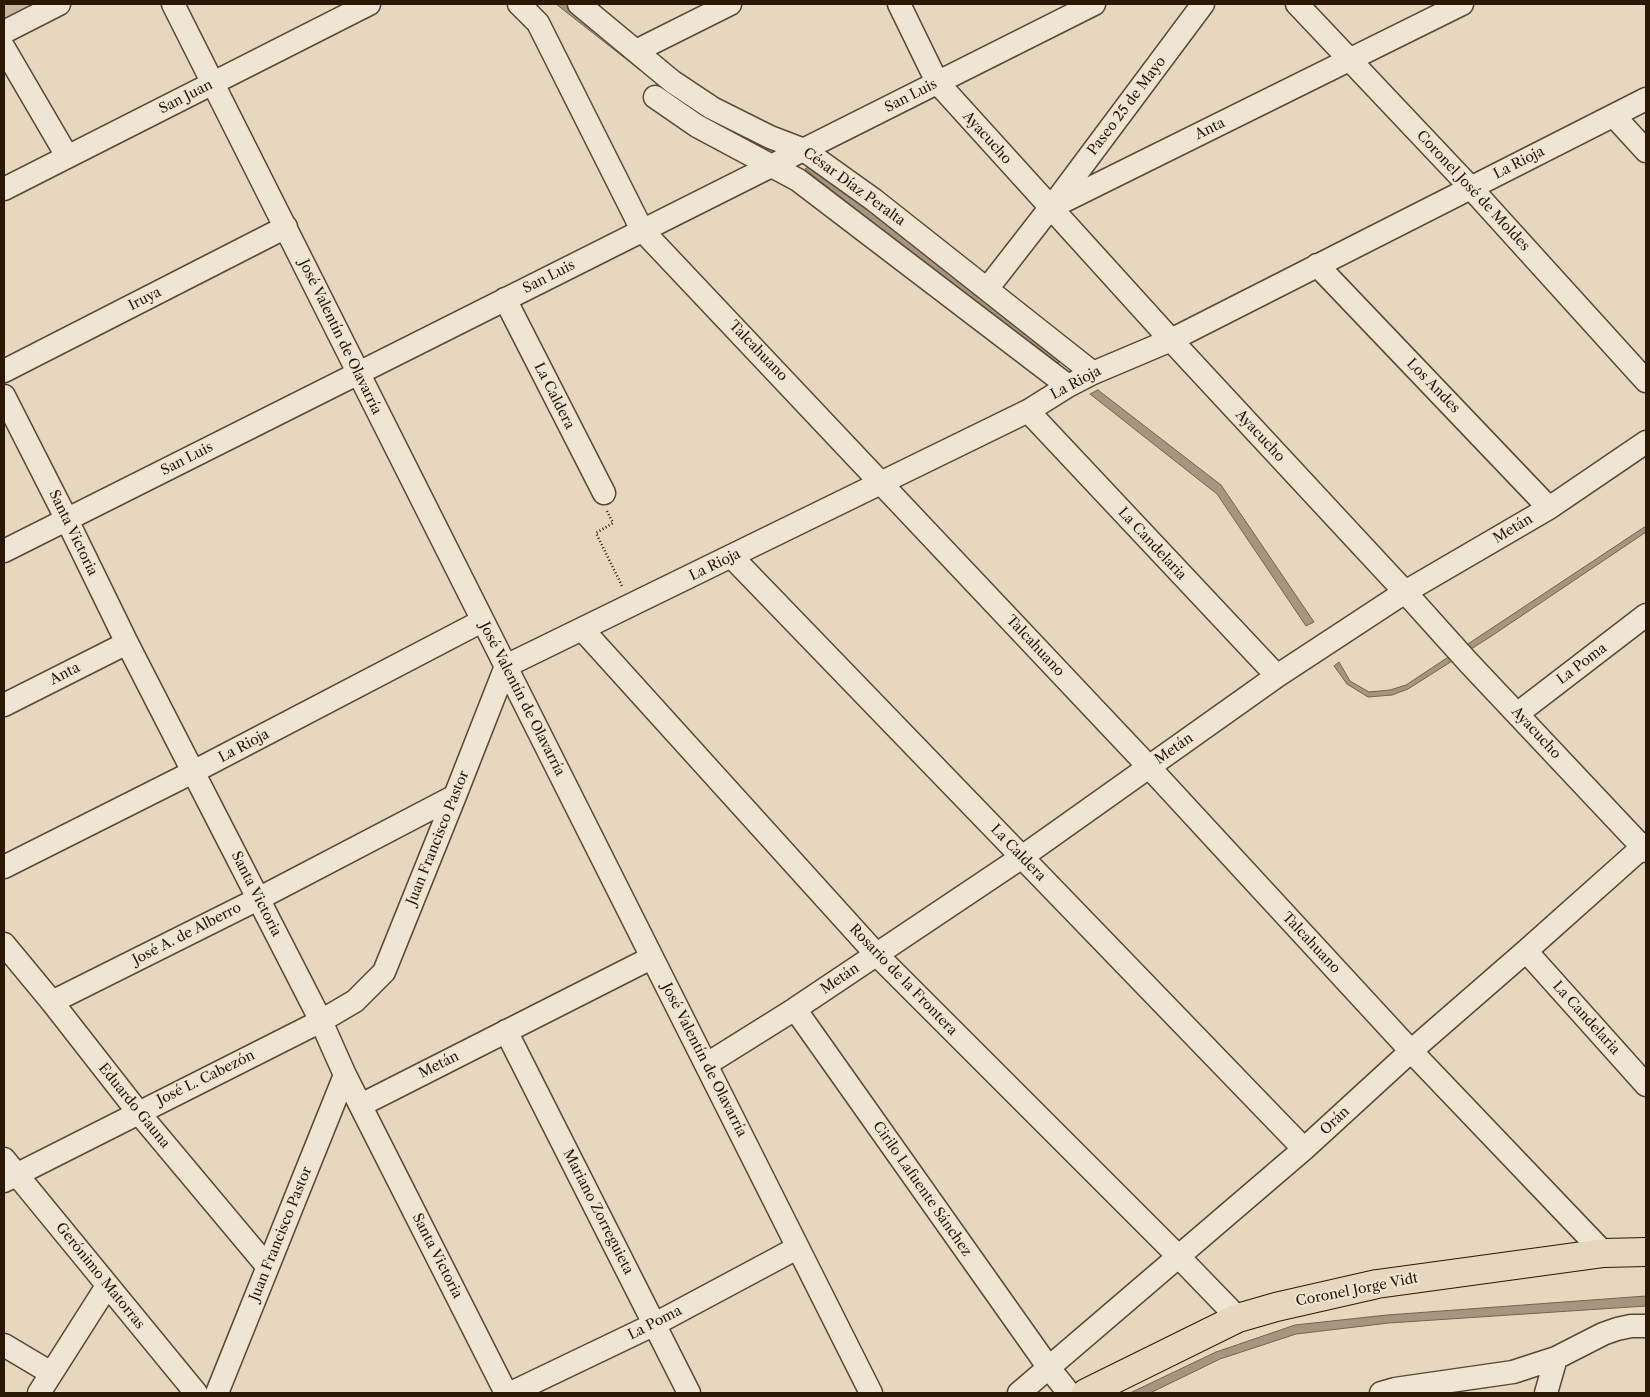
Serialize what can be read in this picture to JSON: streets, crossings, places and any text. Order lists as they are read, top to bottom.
{
  "streets": {
    "main road": ["Coronel Jorge Vidt"],
    "street": [
      "San Luis",
      "San Juan",
      "Paseo 25 de Mayo",
      "Anta",
      "Ayacucho",
      "La Rioja",
      "César Díaz Peralta",
      "Coronel José de Moldes",
      "Iruya",
      "José Valentín de Olavarría",
      "Talcahuano",
      "Los Andes",
      "La Caldera",
      "Metán",
      "Santa Victoria",
      "La Candelaria",
      "La Poma",
      "Juan Francisco Pastor",
      "José A. de Alberro",
      "Rosario de la Frontera",
      "José L. Cabezón",
      "Eduardo Gauna",
      "Orán",
      "Cirilo Lafuente Sánchez",
      "Mariano Zorreguieta",
      "Gerónimo Matorras"
    ]
  },
  "crossings": [
    ["San Luis", "Ayacucho"],
    ["San Luis", "César Díaz Peralta"],
    ["San Luis", "José Valentín de Olavarría"],
    ["San Luis", "Talcahuano"],
    ["San Luis", "La Caldera"],
    ["San Luis", "Santa Victoria"],
    ["San Juan", "José Valentín de Olavarría"],
    ["Paseo 25 de Mayo", "Anta"],
    ["Paseo 25 de Mayo", "Ayacucho"],
    ["Anta", "Ayacucho"],
    ["Anta", "César Díaz Peralta"],
    ["Anta", "Coronel José de Moldes"],
    ["Anta", "Santa Victoria"],
    ["Ayacucho", "La Rioja"],
    ["Ayacucho", "Metán"],
    ["Ayacucho", "La Poma"],
    ["Ayacucho", "Orán"],
    ["La Rioja", "César Díaz Peralta"],
    ["La Rioja", "Coronel José de Moldes"],
    ["La Rioja", "José Valentín de Olavarría"],
    ["La Rioja", "Talcahuano"],
    ["La Rioja", "Los Andes"],
    ["La Rioja", "La Caldera"],
    ["La Rioja", "Santa Victoria"],
    ["La Rioja", "La Candelaria"],
    ["La Rioja", "Juan Francisco Pastor"],
    ["La Rioja", "Rosario de la Frontera"],
    ["Iruya", "José Valentín de Olavarría"],
    ["José Valentín de Olavarría", "Metán"],
    ["José Valentín de Olavarría", "La Poma"],
    ["José Valentín de Olavarría", "Juan Francisco Pastor"],
    ["Talcahuano", "Metán"],
    ["Talcahuano", "Orán"],
    ["Talcahuano", "Coronel Jorge Vidt"],
    ["Los Andes", "Metán"],
    ["La Caldera", "Metán"],
    ["La Caldera", "Orán"],
    ["Metán", "Santa Victoria"],
    ["Metán", "La Candelaria"],
    ["Metán", "Rosario de la Frontera"],
    ["Metán", "Cirilo Lafuente Sánchez"],
    ["Metán", "Mariano Zorreguieta"],
    ["Santa Victoria", "Juan Francisco Pastor"],
    ["Santa Victoria", "José A. de Alberro"],
    ["Santa Victoria", "José L. Cabezón"],
    ["La Candelaria", "Orán"],
    ["La Poma", "Mariano Zorreguieta"],
    ["Juan Francisco Pastor", "José A. de Alberro"],
    ["Juan Francisco Pastor", "José L. Cabezón"],
    ["Juan Francisco Pastor", "Eduardo Gauna"],
    ["José A. de Alberro", "Eduardo Gauna"],
    ["Rosario de la Frontera", "Orán"],
    ["Rosario de la Frontera", "Coronel Jorge Vidt"],
    ["José L. Cabezón", "Eduardo Gauna"],
    ["José L. Cabezón", "Gerónimo Matorras"],
    ["Orán", "Cirilo Lafuente Sánchez"]
  ]
}
